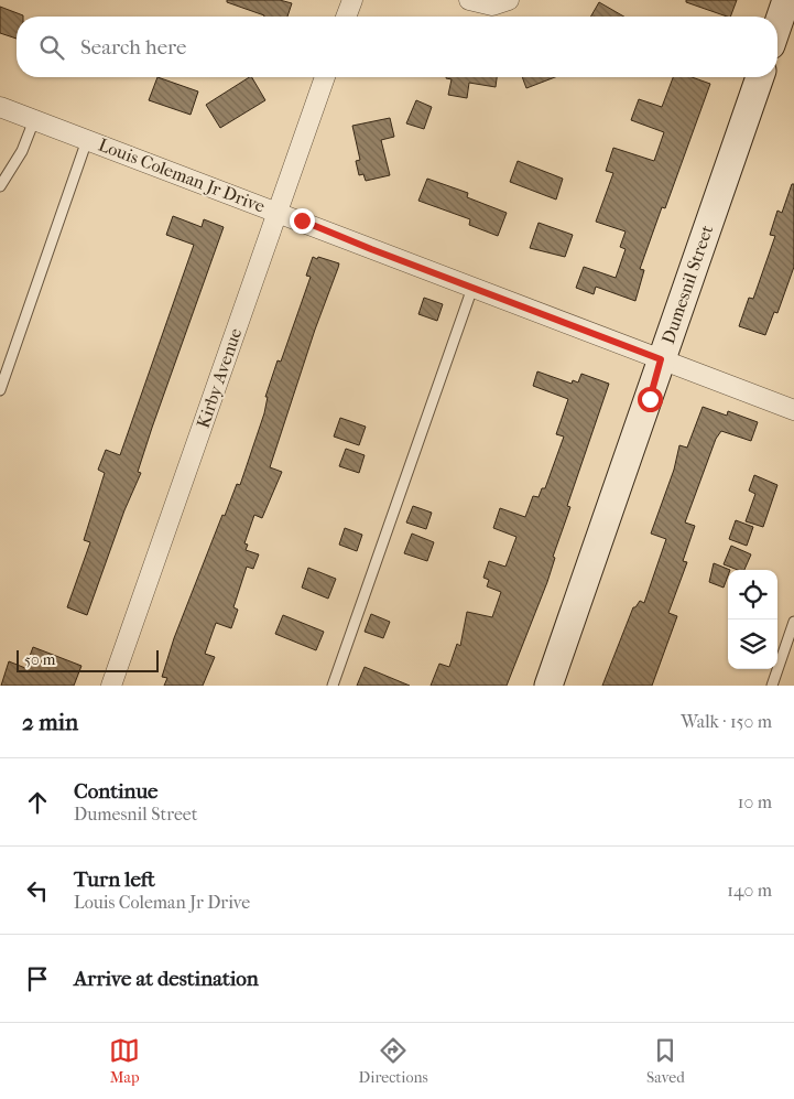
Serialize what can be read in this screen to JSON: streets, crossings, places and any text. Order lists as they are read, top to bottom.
{
  "streets": {
    "main road": ["Dumesnil Street"],
    "street": ["Louis Coleman Jr Drive", "Kirby Avenue"]
  },
  "crossings": [
    ["Louis Coleman Jr Drive", "Dumesnil Street"],
    ["Louis Coleman Jr Drive", "Kirby Avenue"]
  ],
  "scale_bar": "50 m",
  "page": {
    "search": "Search here",
    "scale": "50 m",
    "heading": ["2 min", "Walk · 150 m"],
    "list": [
      ["Continue", "Dumesnil Street", "10 m"],
      ["Turn left", "Louis Coleman Jr Drive", "140 m"],
      "Arrive at destination"
    ],
    "nav": ["Map", "Directions", "Saved"]
  }
}
